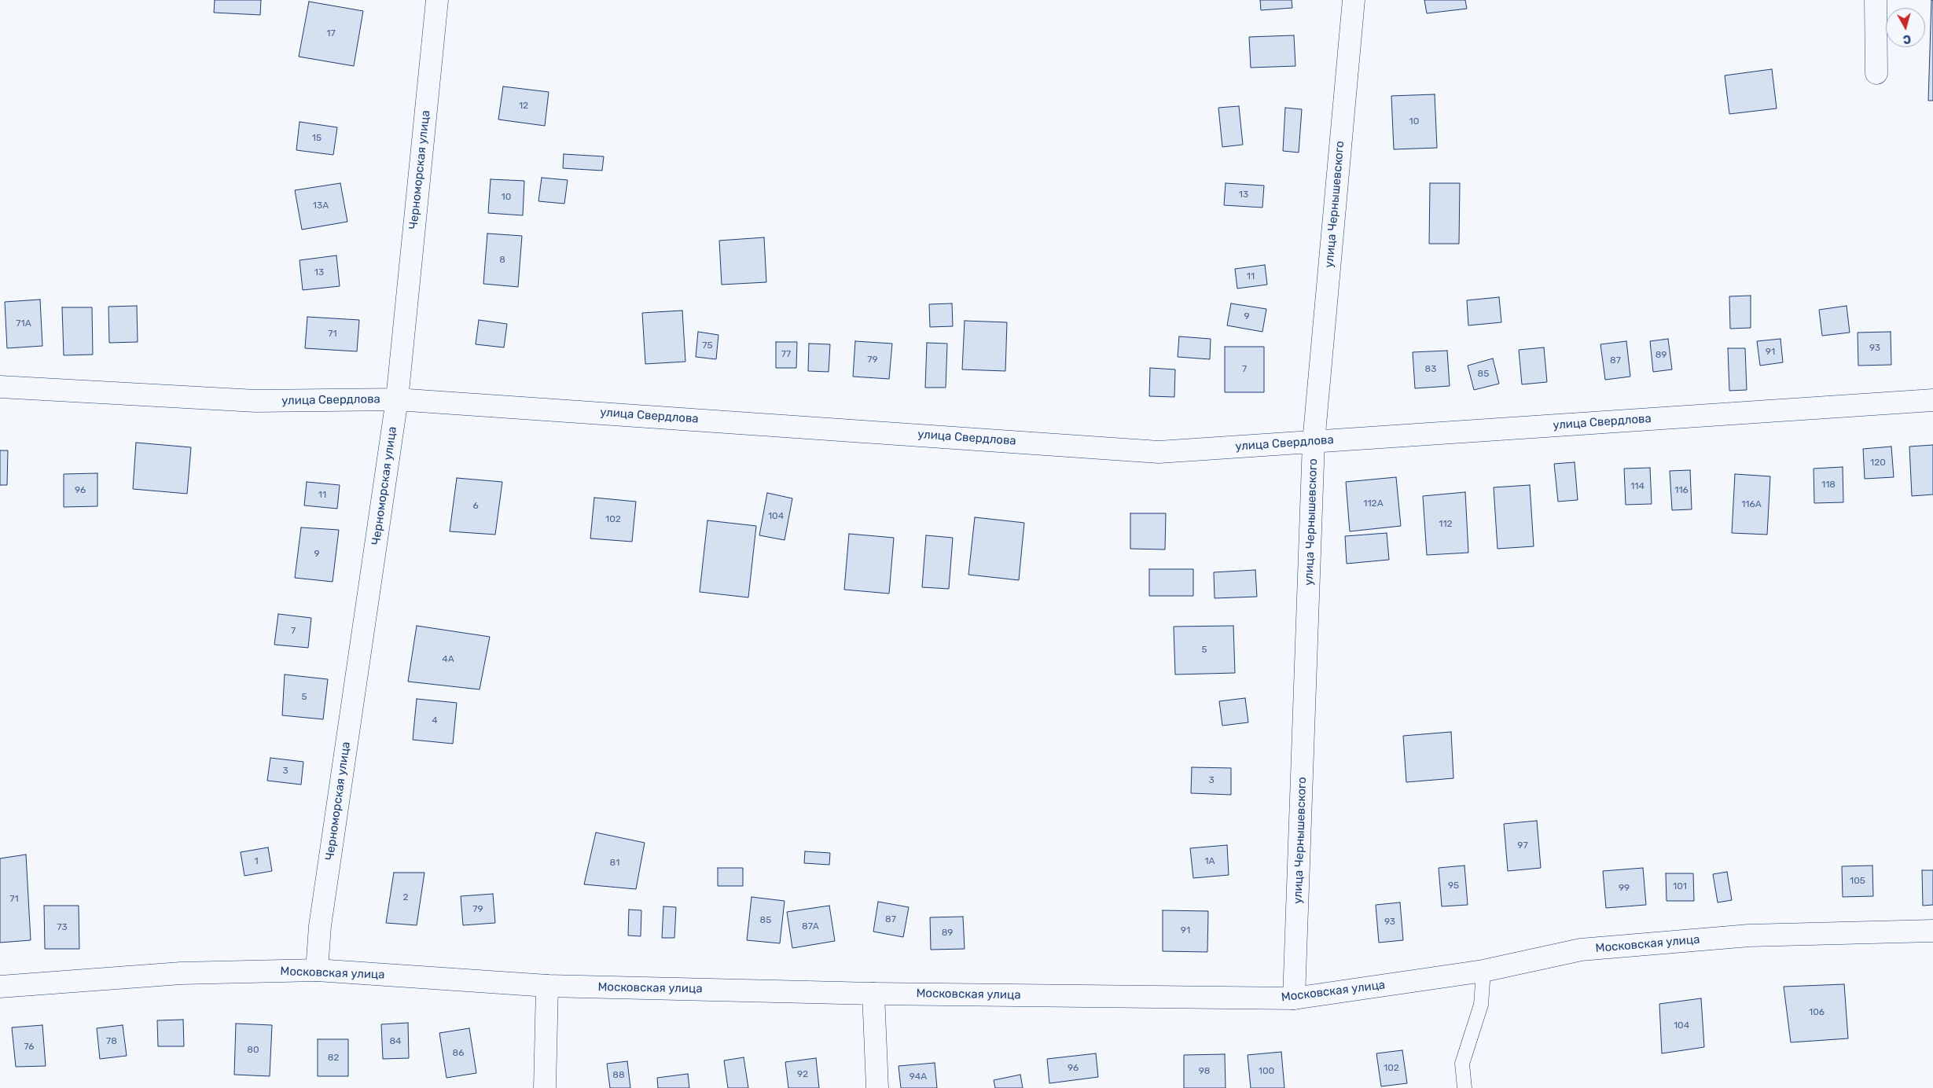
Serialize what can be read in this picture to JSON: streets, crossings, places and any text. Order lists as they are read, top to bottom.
{
  "streets": {
    "street": [
      "Черноморская улица",
      "улица Чернышевского",
      "улица Свердлова",
      "Московская улица"
    ]
  },
  "crossings": [
    ["Черноморская улица", "улица Свердлова"],
    ["Черноморская улица", "Московская улица"],
    ["улица Чернышевского", "улица Свердлова"],
    ["улица Чернышевского", "Московская улица"]
  ],
  "house_numbers": [
    "17",
    "12",
    "10",
    "15",
    "13",
    "10",
    "13А",
    "8",
    "13",
    "11",
    "9",
    "71А",
    "71",
    "75",
    "93",
    "91",
    "77",
    "89",
    "79",
    "87",
    "7",
    "83",
    "85",
    "120",
    "118",
    "114",
    "96",
    "116",
    "11",
    "112А",
    "116А",
    "6",
    "104",
    "102",
    "112",
    "9",
    "7",
    "5",
    "4А",
    "5",
    "4",
    "3",
    "3",
    "97",
    "1",
    "1А",
    "81",
    "105",
    "95",
    "101",
    "99",
    "2",
    "71",
    "79",
    "87",
    "85",
    "93",
    "87А",
    "73",
    "91",
    "89",
    "106",
    "104",
    "78",
    "84",
    "76",
    "80",
    "86",
    "82",
    "96",
    "102",
    "98",
    "100",
    "92",
    "88",
    "94А"
  ],
  "north": "bottom"
}
